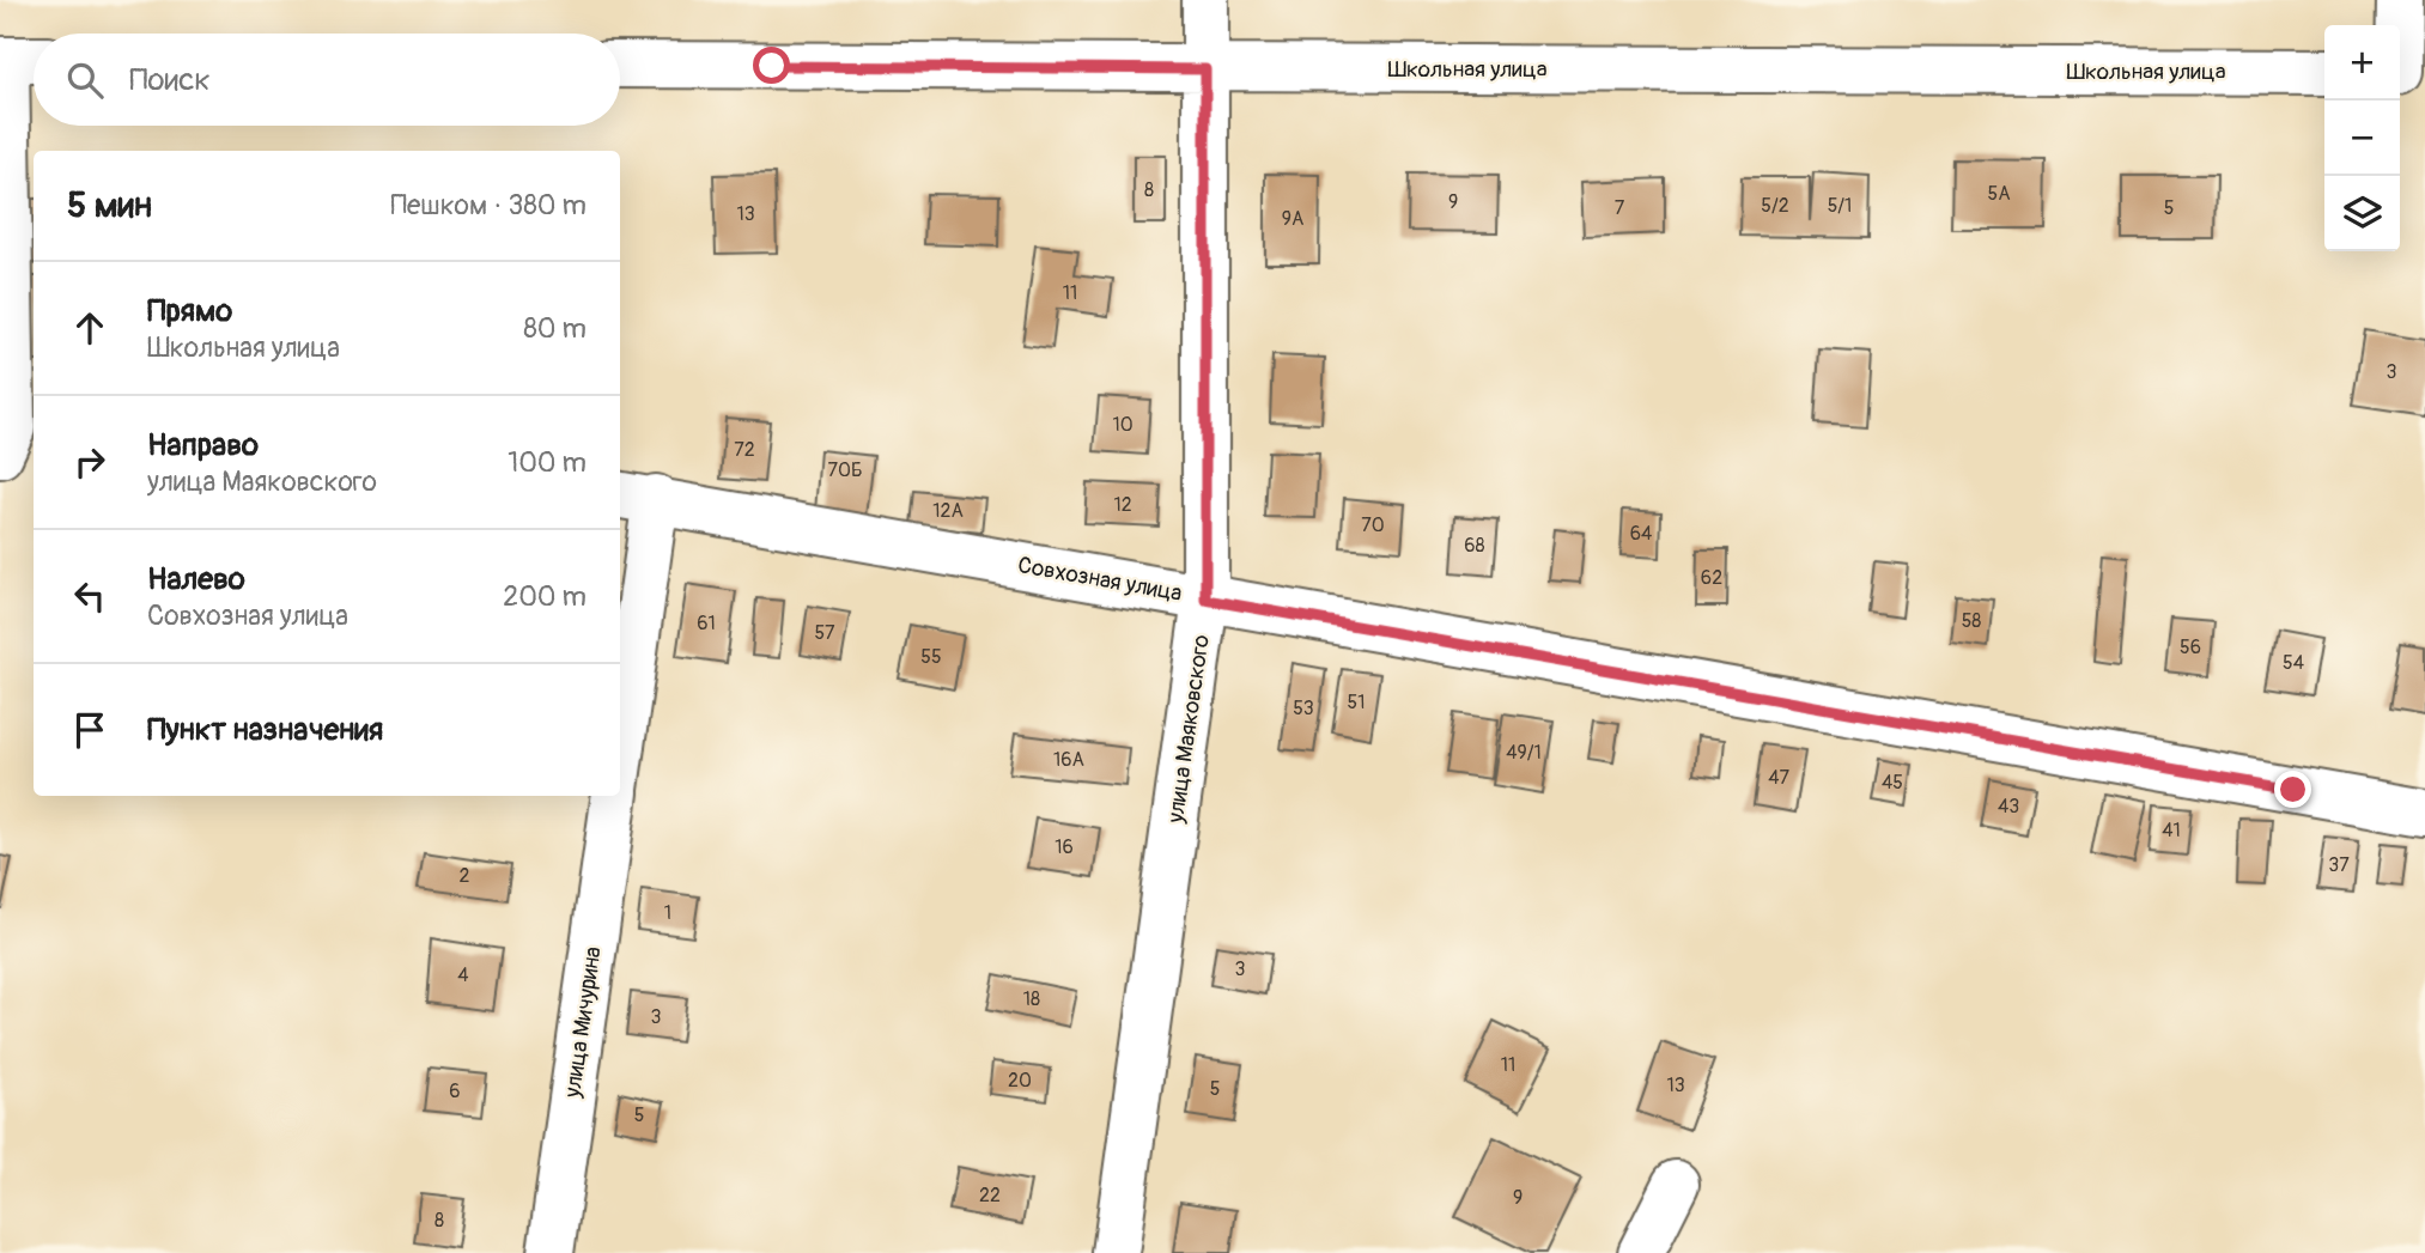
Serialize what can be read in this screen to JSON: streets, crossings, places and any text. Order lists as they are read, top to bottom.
{
  "streets": {
    "street": [
      "Школьная улица",
      "Совхозная улица",
      "улица Маяковского",
      "улица Мичурина"
    ]
  },
  "crossings": [
    ["Школьная улица", "улица Маяковского"],
    ["Совхозная улица", "улица Маяковского"],
    ["Совхозная улица", "улица Мичурина"]
  ],
  "house_numbers": [
    "8",
    "5А",
    "9",
    "5/2",
    "5/1",
    "7",
    "5",
    "13",
    "9А",
    "11",
    "3",
    "10",
    "72",
    "70Б",
    "12",
    "12А",
    "70",
    "64",
    "68",
    "62",
    "58",
    "61",
    "57",
    "56",
    "55",
    "54",
    "51",
    "53",
    "49/1",
    "16А",
    "47",
    "45",
    "43",
    "41",
    "16",
    "37",
    "2",
    "1",
    "3",
    "4",
    "18",
    "3",
    "11",
    "20",
    "13",
    "5",
    "6",
    "5",
    "22",
    "9",
    "8"
  ],
  "page": {
    "map_buttons": ["+", "−"],
    "search": "Поиск",
    "heading": ["5 мин", "Пешком · 380 m"],
    "list": [
      ["Прямо", "Школьная улица", "80 m"],
      ["Направо", "улица Маяковского", "100 m"],
      ["Налево", "Совхозная улица", "200 m"],
      "Пункт назначения"
    ]
  }
}
